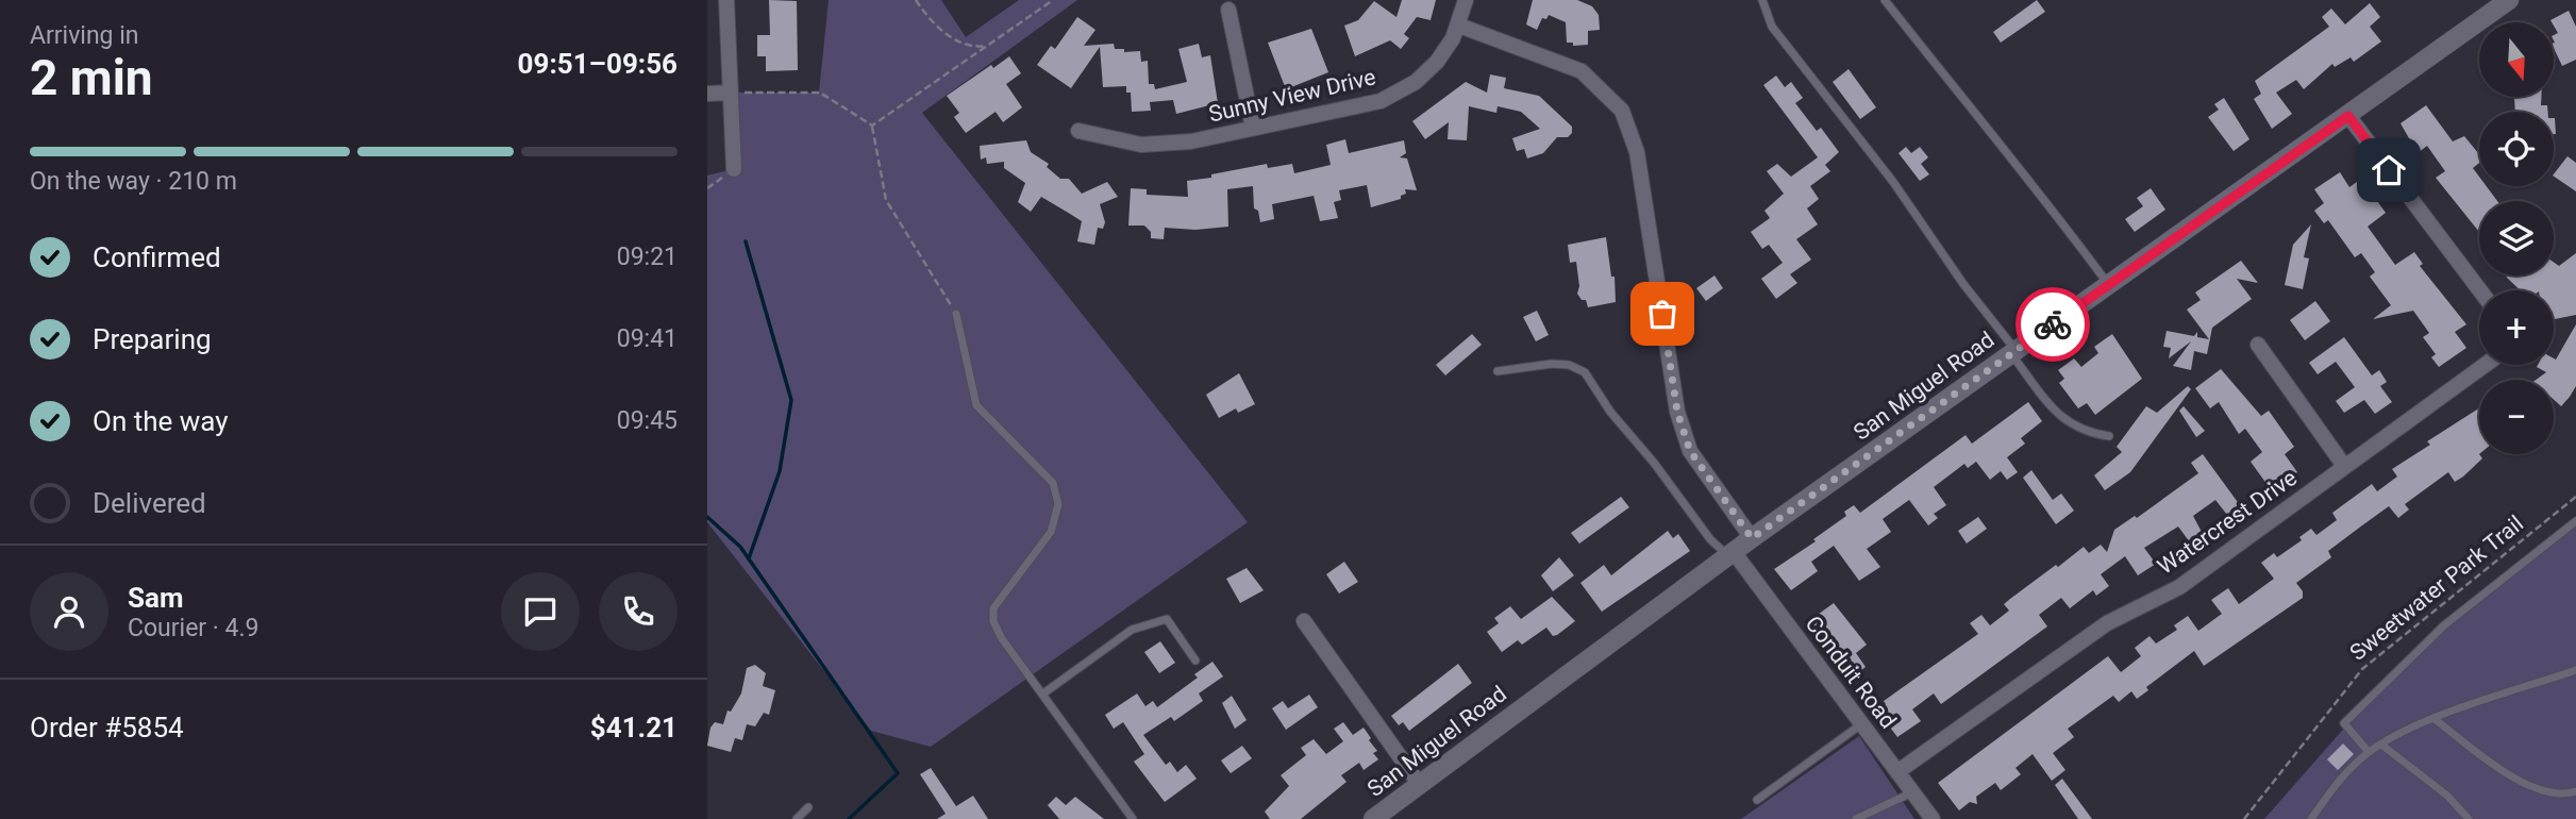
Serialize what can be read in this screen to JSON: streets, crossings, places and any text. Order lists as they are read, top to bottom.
{
  "streets": {
    "street": [
      "Sunny View Drive",
      "San Miguel Road",
      "Watercrest Drive",
      "Conduit Road"
    ],
    "path": ["Sweetwater Park Trail"]
  },
  "crossings": [
    ["San Miguel Road", "Conduit Road"],
    ["Watercrest Drive", "Conduit Road"]
  ],
  "north": "bottom",
  "page": {
    "heading": ["2 min", "Arriving in", "09:51–09:56"],
    "panel": [
      "Sam",
      "Courier · 4.9",
      "Order #5854",
      "$41.21"
    ],
    "map_buttons": ["+", "−"],
    "bar": "On the way · 210 m",
    "list": [
      ["Confirmed", "09:21"],
      ["Preparing", "09:41"],
      ["On the way", "09:45"],
      "Delivered"
    ]
  }
}
